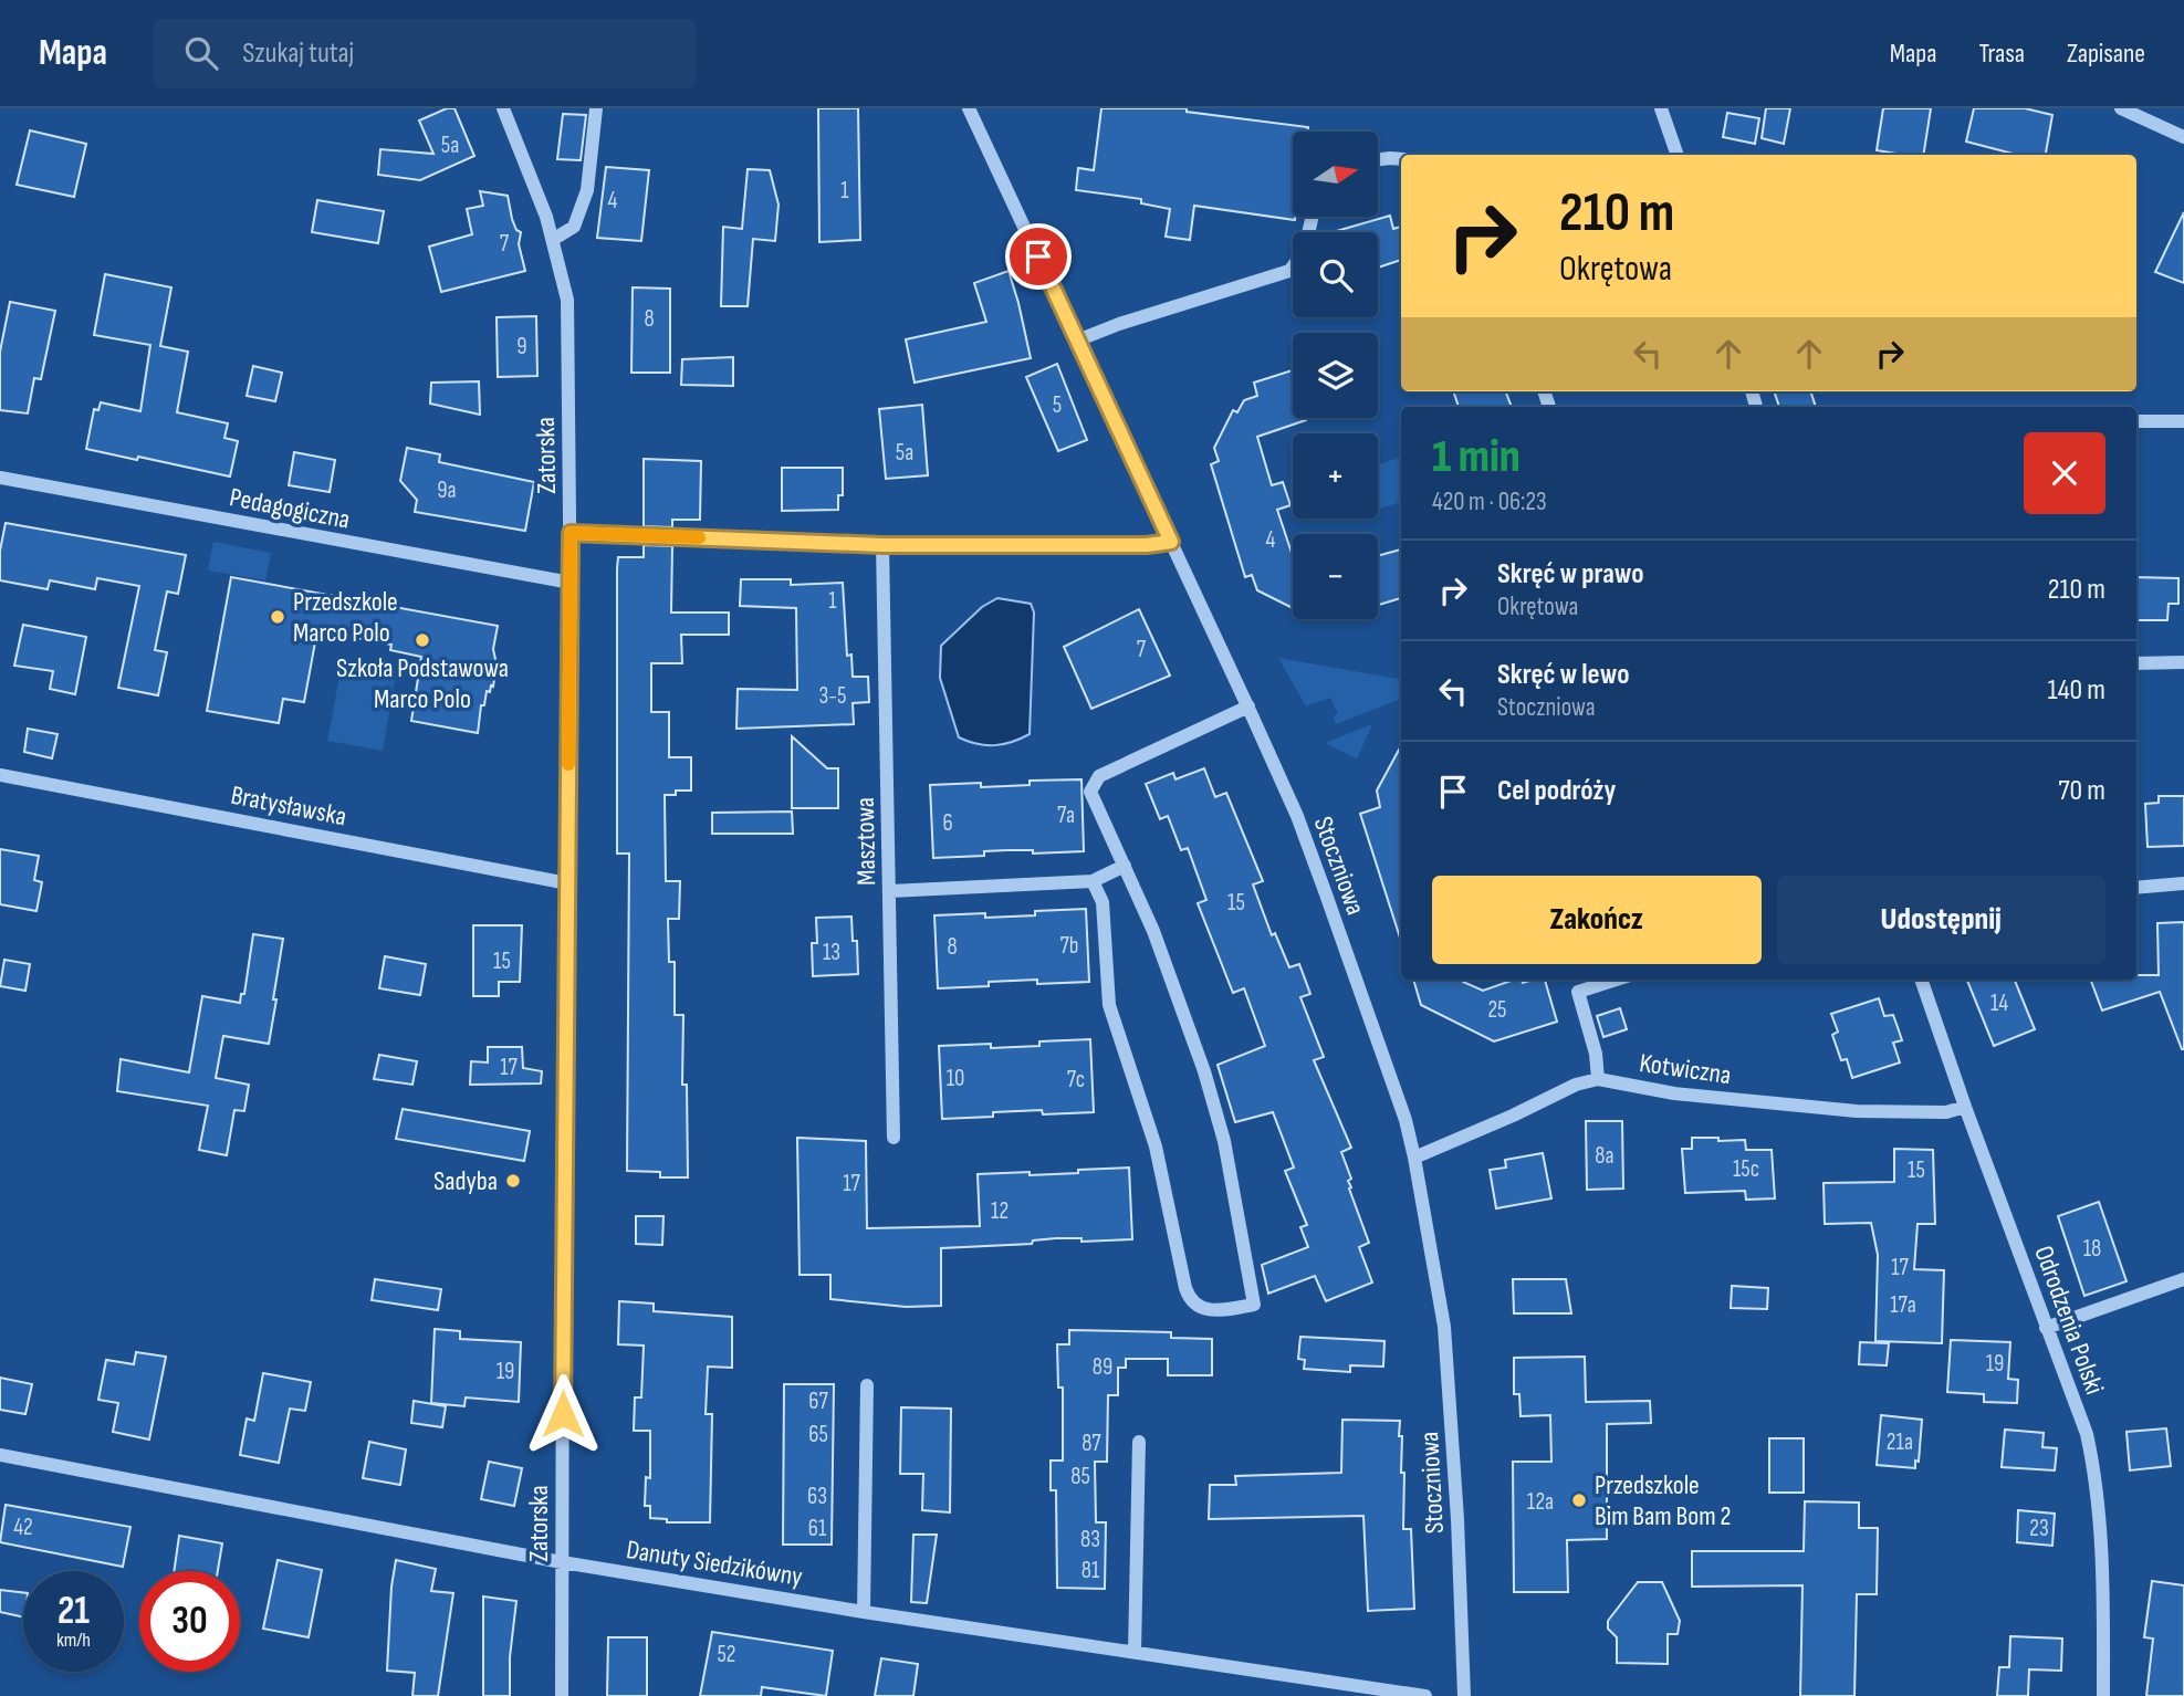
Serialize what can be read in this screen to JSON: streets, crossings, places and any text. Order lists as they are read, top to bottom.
{
  "streets": {
    "street": [
      "Zatorska",
      "Pedagogiczna",
      "Bratysławska",
      "Masztowa",
      "Stoczniowa",
      "Kotwiczna",
      "Odrodzenia Polski",
      "Danuty Siedzikówny"
    ]
  },
  "crossings": [
    ["Zatorska", "Pedagogiczna"],
    ["Zatorska", "Bratysławska"],
    ["Zatorska", "Danuty Siedzikówny"],
    ["Stoczniowa", "Kotwiczna"],
    ["Kotwiczna", "Odrodzenia Polski"]
  ],
  "places": [
    "Przedszkole Marco Polo",
    "Szkoła Podstawowa Marco Polo",
    "Sadyba",
    "Przedszkole Bim Bam Bom 2"
  ],
  "house_numbers": [
    "5a",
    "1",
    "4",
    "7",
    "8",
    "9",
    "5",
    "5a",
    "9a",
    "4",
    "1",
    "7",
    "3-5",
    "7a",
    "6",
    "15",
    "7b",
    "8",
    "13",
    "15",
    "14",
    "25",
    "17",
    "10",
    "7c",
    "8a",
    "15c",
    "15",
    "17",
    "12",
    "18",
    "17",
    "17a",
    "19",
    "89",
    "19",
    "67",
    "65",
    "21a",
    "87",
    "85",
    "63",
    "12a",
    "42",
    "61",
    "23",
    "83",
    "81",
    "52"
  ],
  "north": "right",
  "page": {
    "header": "Mapa",
    "search": "Szukaj tutaj",
    "nav": ["Mapa", "Trasa", "Zapisane"],
    "map_buttons": ["+", "−"],
    "turn": ["210 m", "Okrętowa"],
    "heading": ["1 min", "420 m · 06:23"],
    "list": [
      {
        "name": "Skręć w prawo",
        "note": "Okrętowa",
        "value": "210 m"
      },
      {
        "name": "Skręć w lewo",
        "note": "Stoczniowa",
        "value": "140 m"
      },
      {
        "name": "Cel podróży",
        "value": "70 m"
      }
    ],
    "buttons": ["Zakończ", "Udostępnij"],
    "speed": "21 km/h",
    "limit": "30"
  }
}
